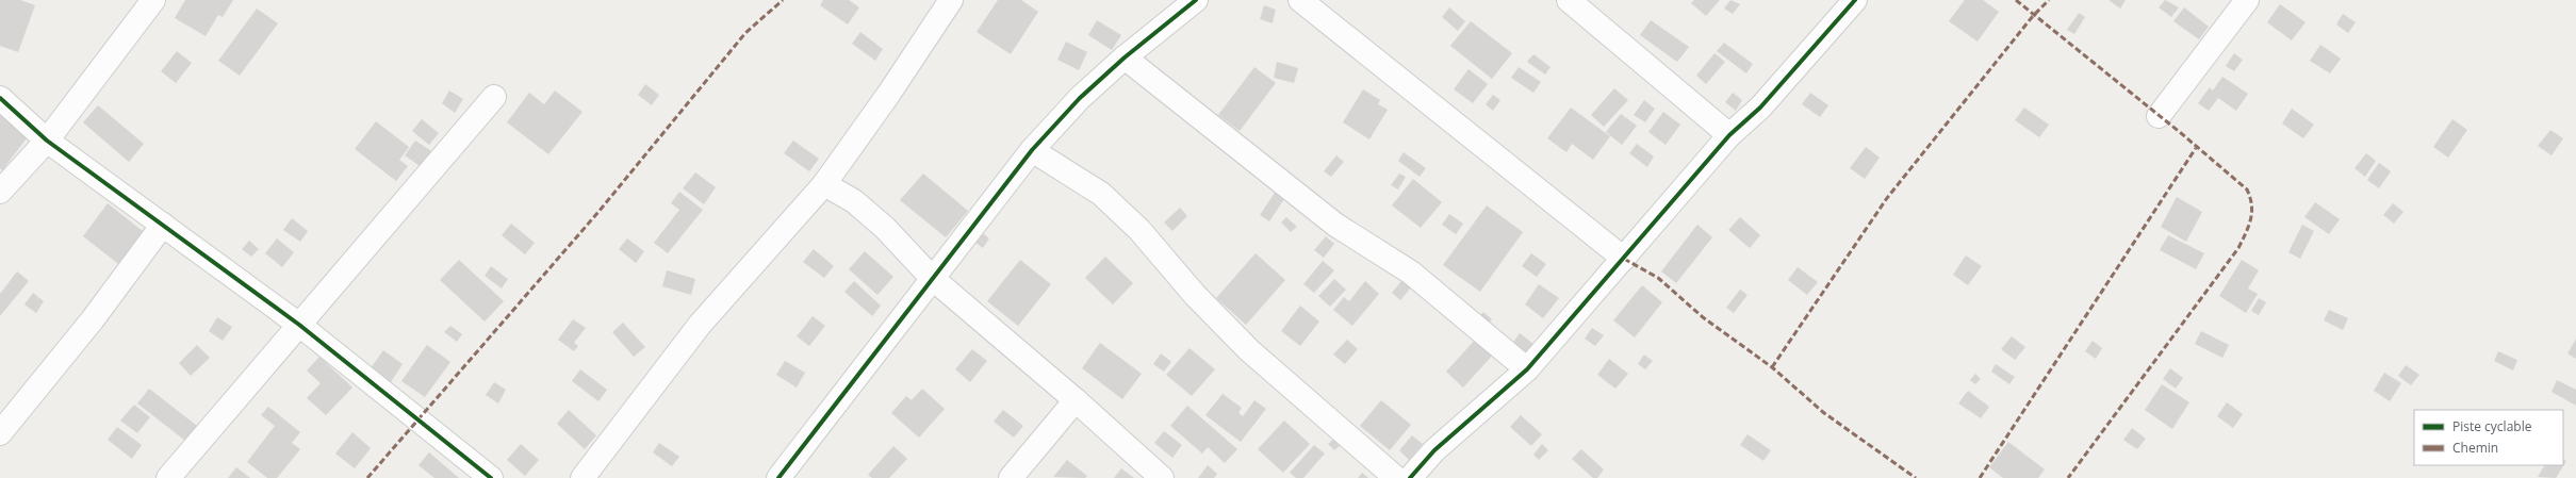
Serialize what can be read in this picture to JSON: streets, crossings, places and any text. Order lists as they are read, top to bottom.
{
  "legend": ["Piste cyclable", "Chemin"]
}
